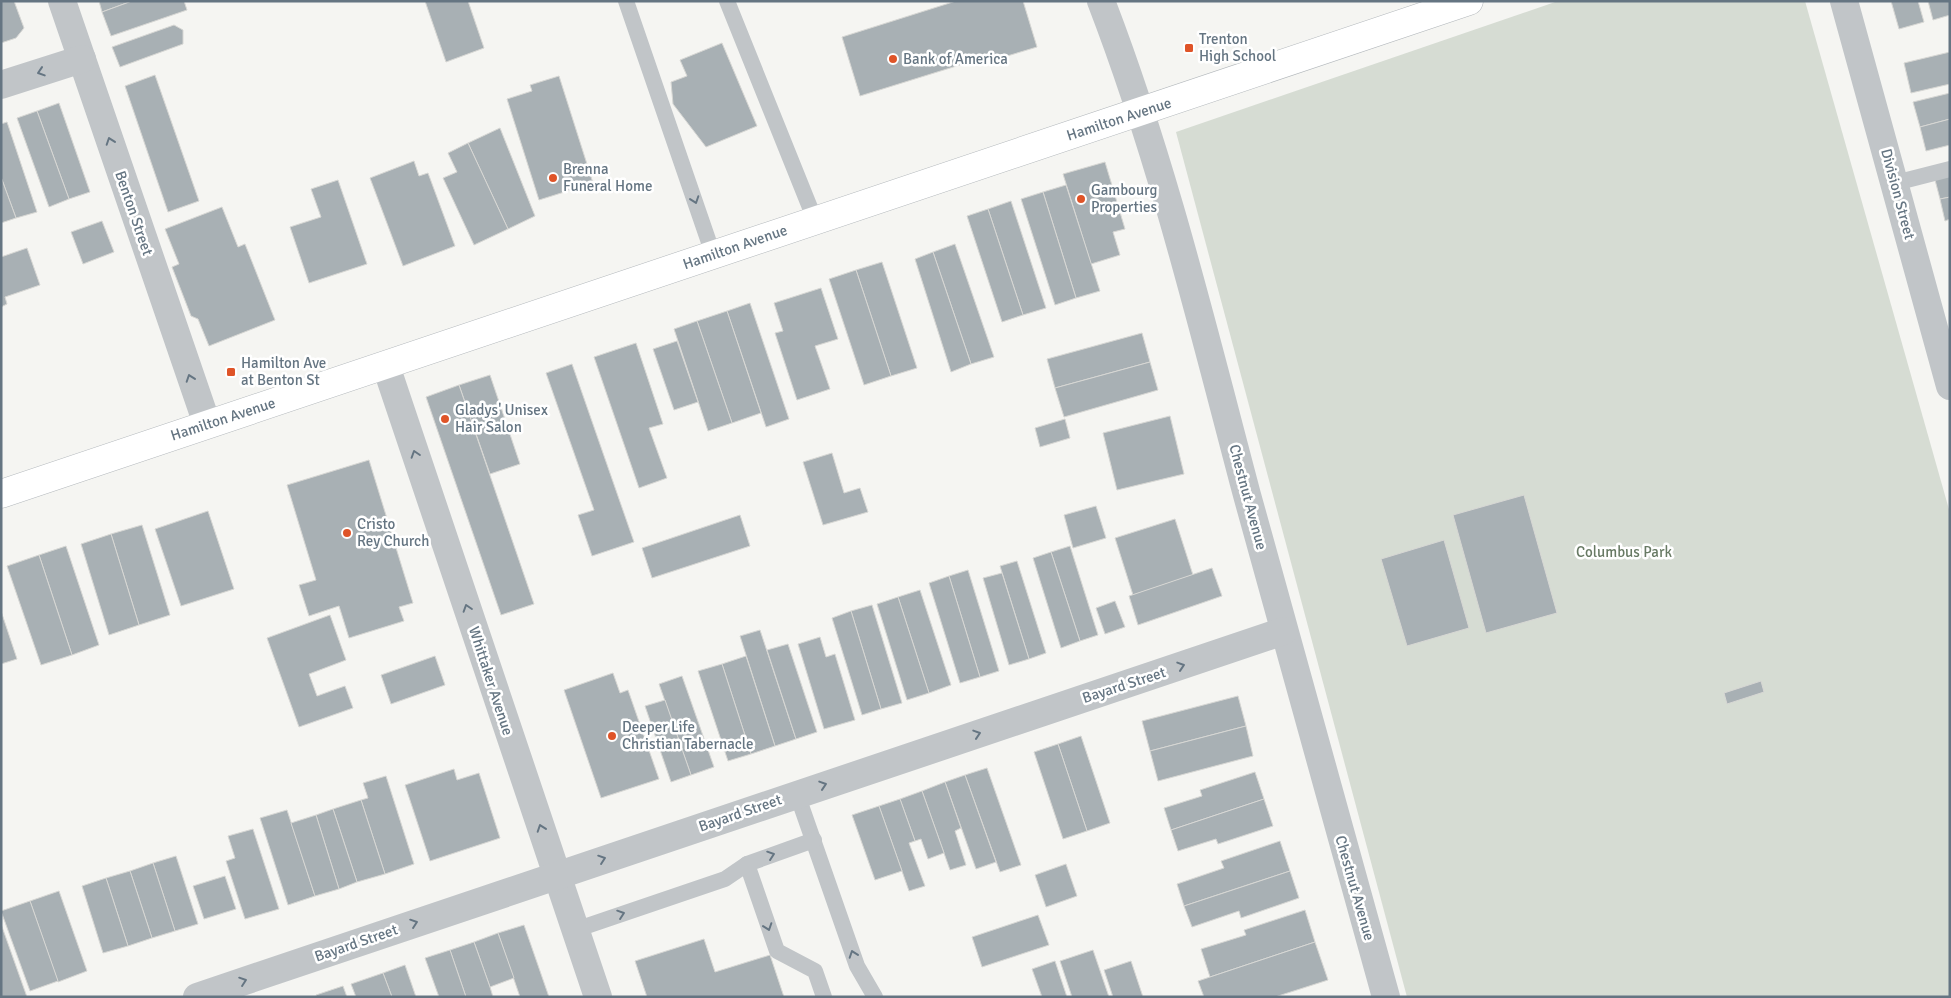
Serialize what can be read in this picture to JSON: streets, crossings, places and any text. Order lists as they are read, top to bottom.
{
  "streets": {
    "main road": ["Hamilton Avenue"],
    "street": [
      "Division Street",
      "Benton Street",
      "Chestnut Avenue",
      "Whittaker Avenue",
      "Bayard Street"
    ]
  },
  "crossings": [
    ["Hamilton Avenue", "Benton Street"],
    ["Hamilton Avenue", "Chestnut Avenue"],
    ["Hamilton Avenue", "Whittaker Avenue"],
    ["Chestnut Avenue", "Bayard Street"],
    ["Whittaker Avenue", "Bayard Street"]
  ],
  "one_way": ["Benton Street", "Whittaker Avenue", "Bayard Street"],
  "parks": ["Columbus Park"],
  "places": {
    "transit": ["Trenton High School", "Hamilton Ave at Benton St"],
    "other": [
      "Bank of America",
      "Brenna Funeral Home",
      "Gambourg Properties",
      "Gladys' Unisex Hair Salon",
      "Cristo Rey Church",
      "Deeper Life Christian Tabernacle"
    ]
  }
}
